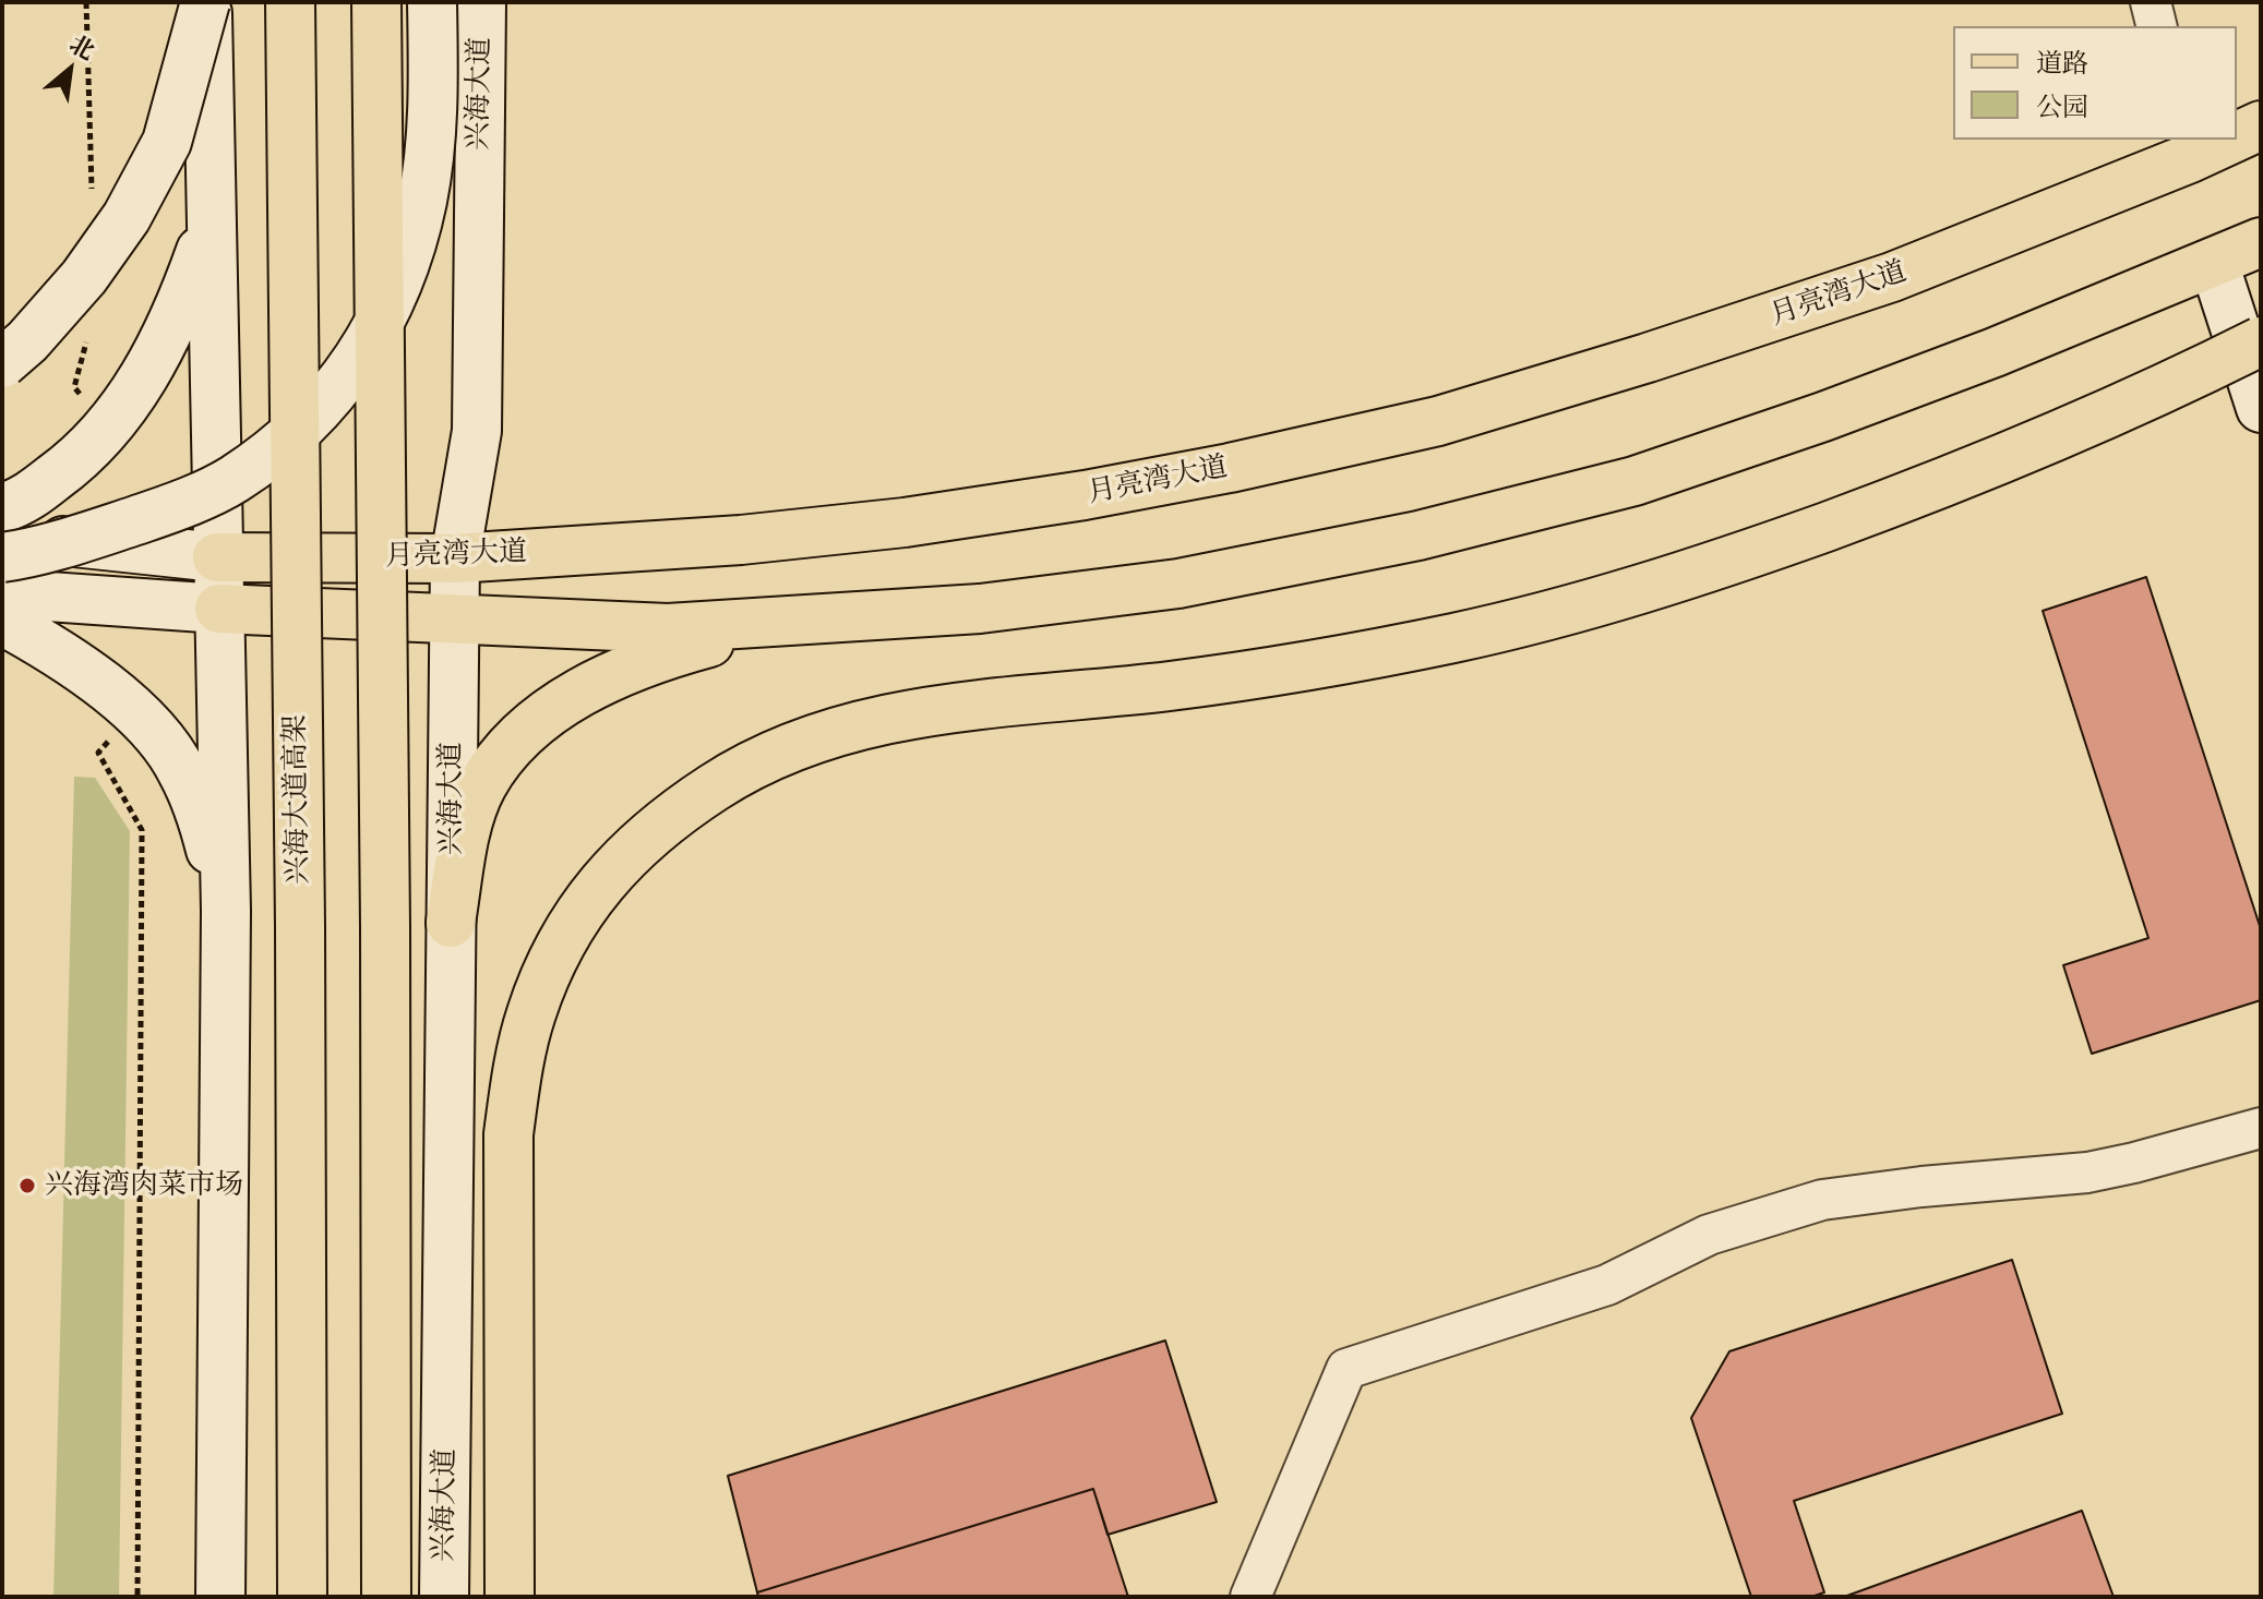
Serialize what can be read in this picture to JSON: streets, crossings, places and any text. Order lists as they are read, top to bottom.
{
  "streets": {
    "main road": ["月亮湾大道", "兴海大道高架"],
    "street": ["兴海大道"]
  },
  "crossings": [
    ["兴海大道", "月亮湾大道"]
  ],
  "places": ["兴海湾肉菜市场"],
  "legend": ["道路", "公园"],
  "north": "top right"
}
